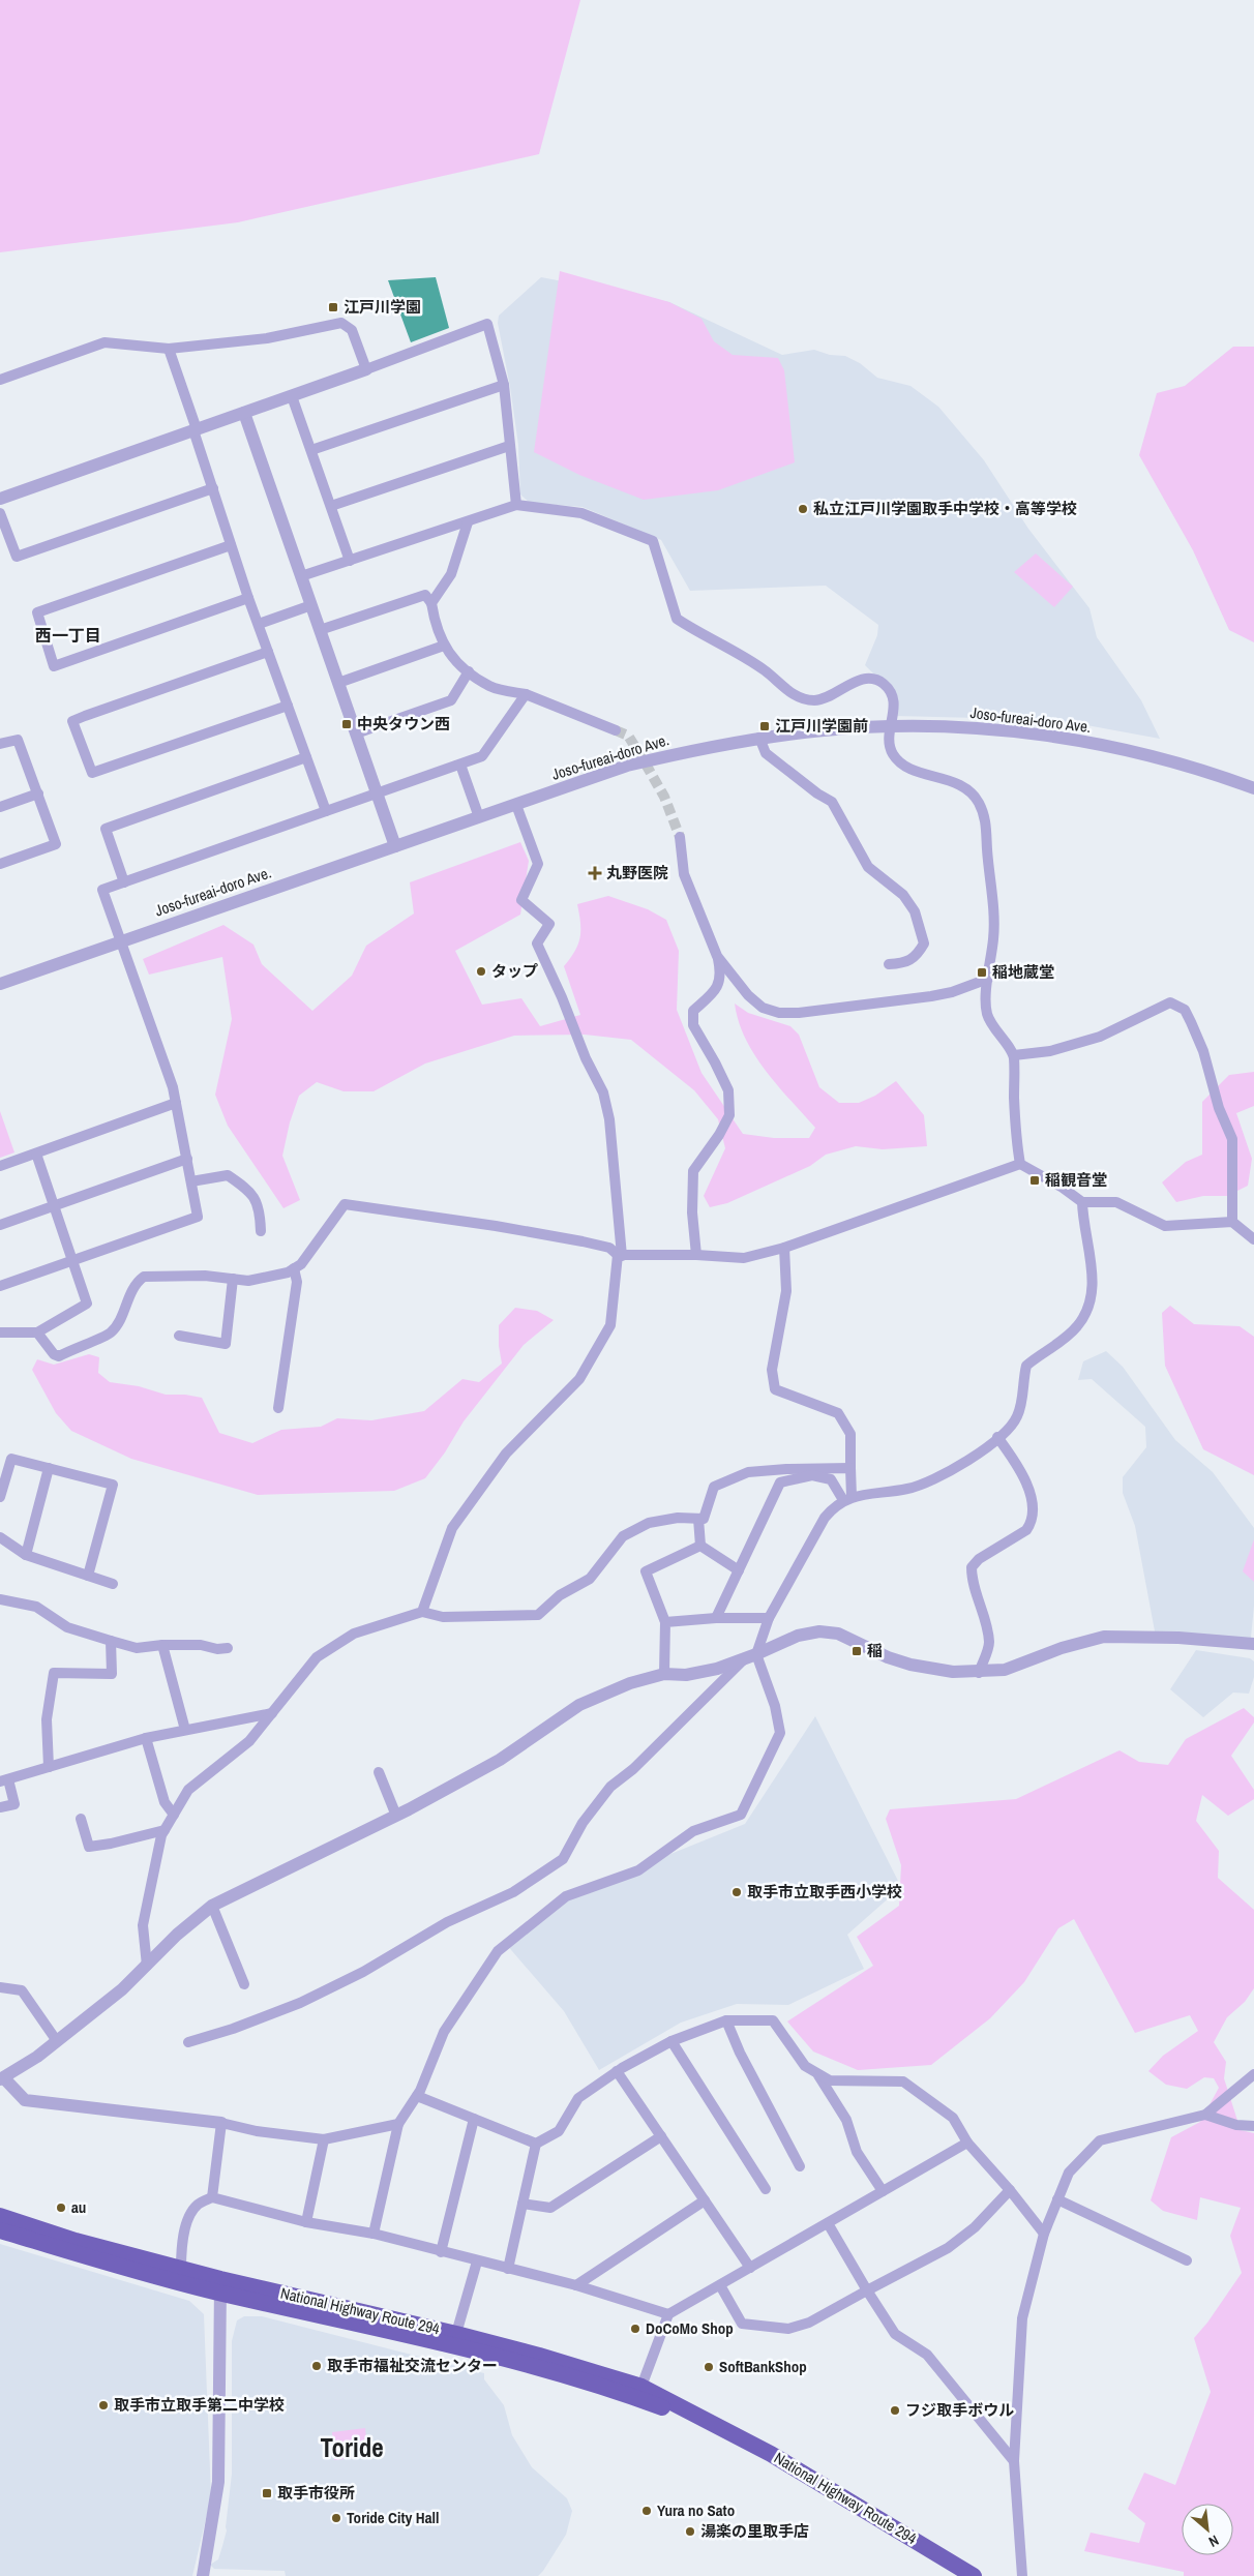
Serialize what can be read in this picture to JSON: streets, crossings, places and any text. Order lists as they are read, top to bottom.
{
  "streets": {
    "highway": ["National Highway Route 294"],
    "street": ["Joso-fureai-doro Ave."]
  },
  "districts": ["西一丁目", "Toride"],
  "places": {
    "transit": [
      "江戸川学園",
      "中央タウン西",
      "江戸川学園前",
      "稲地蔵堂",
      "稲観音堂",
      "稲",
      "取手市役所"
    ],
    "other": [
      "私立江戸川学園取手中学校・高等学校",
      "タップ",
      "取手市立取手西小学校",
      "au",
      "DoCoMo Shop",
      "取手市福祉交流センター",
      "SoftBankShop",
      "取手市立取手第二中学校",
      "フジ取手ボウル",
      "Yura no Sato",
      "Toride City Hall",
      "湯楽の里取手店"
    ],
    "health": ["丸野医院"]
  },
  "north": "bottom right"
}
